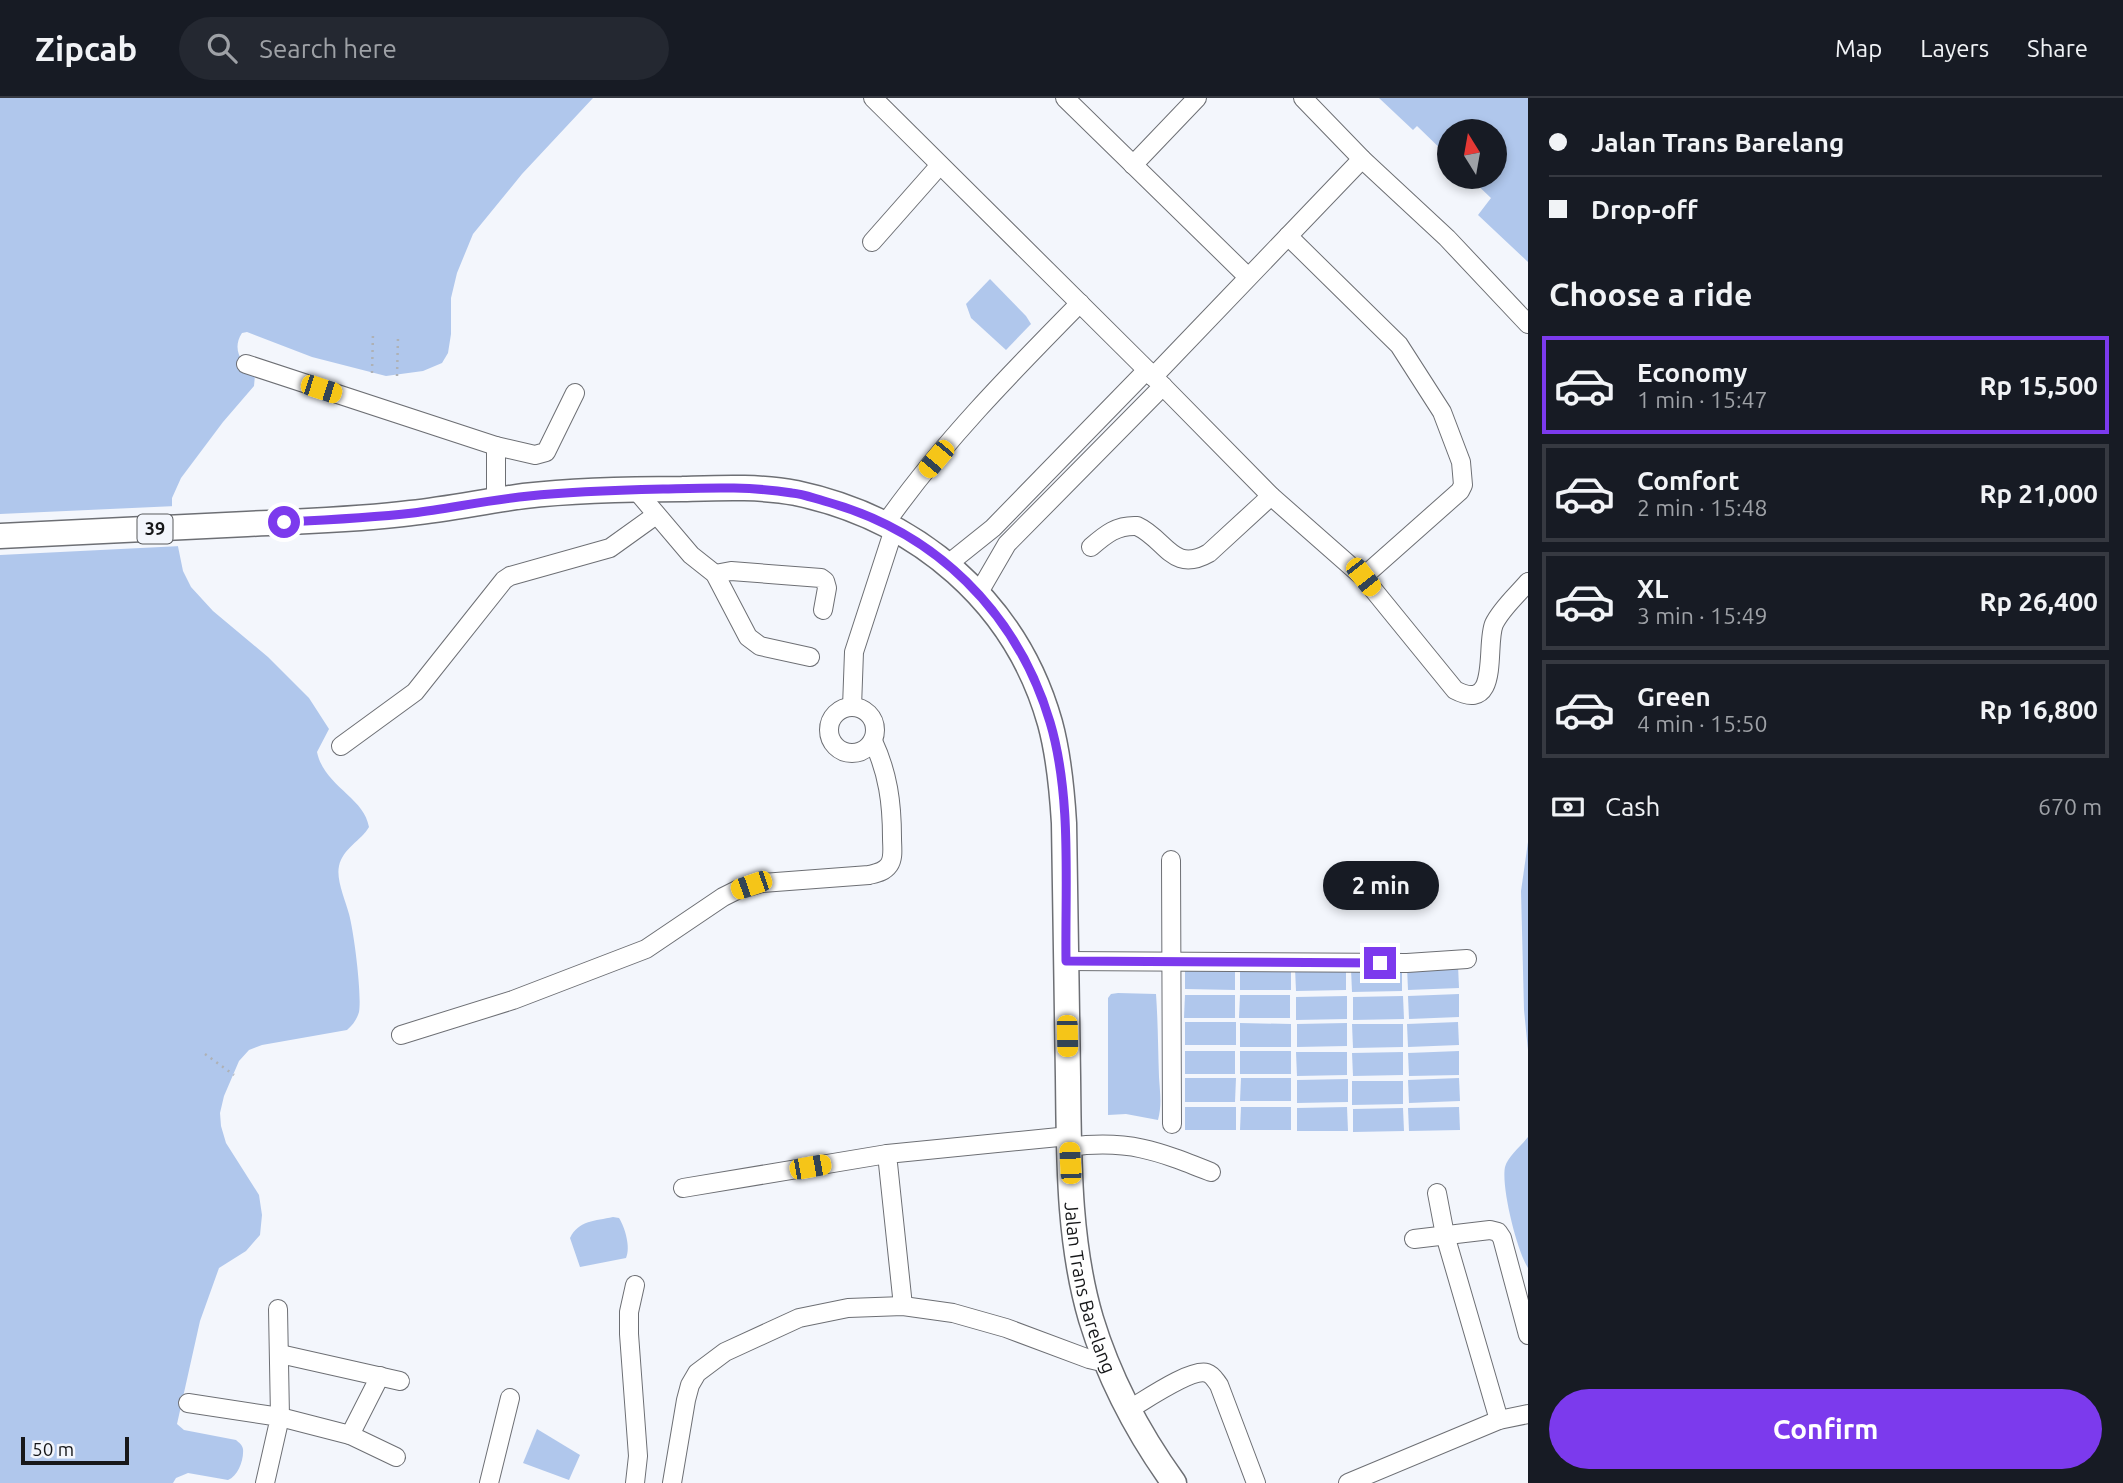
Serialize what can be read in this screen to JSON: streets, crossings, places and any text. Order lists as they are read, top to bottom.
{
  "streets": {
    "highway": ["39", "Jalan Trans Barelang"]
  },
  "scale_bar": "50 m",
  "north": "top",
  "page": {
    "header": "Zipcab",
    "search": "Search here",
    "nav": ["Map", "Layers", "Share"],
    "banner": ["Jalan Trans Barelang", "Drop-off"],
    "heading": "Choose a ride",
    "list": [
      {
        "name": "Economy",
        "note": "1 min · 15:47",
        "value": "Rp 15,500"
      },
      {
        "name": "Comfort",
        "note": "2 min · 15:48",
        "value": "Rp 21,000"
      },
      {
        "name": "XL",
        "note": "3 min · 15:49",
        "value": "Rp 26,400"
      },
      {
        "name": "Green",
        "note": "4 min · 15:50",
        "value": "Rp 16,800"
      }
    ],
    "pay": ["Cash", "670 m"],
    "bubble": "2 min",
    "buttons": "Confirm",
    "scale": "50 m"
  }
}
